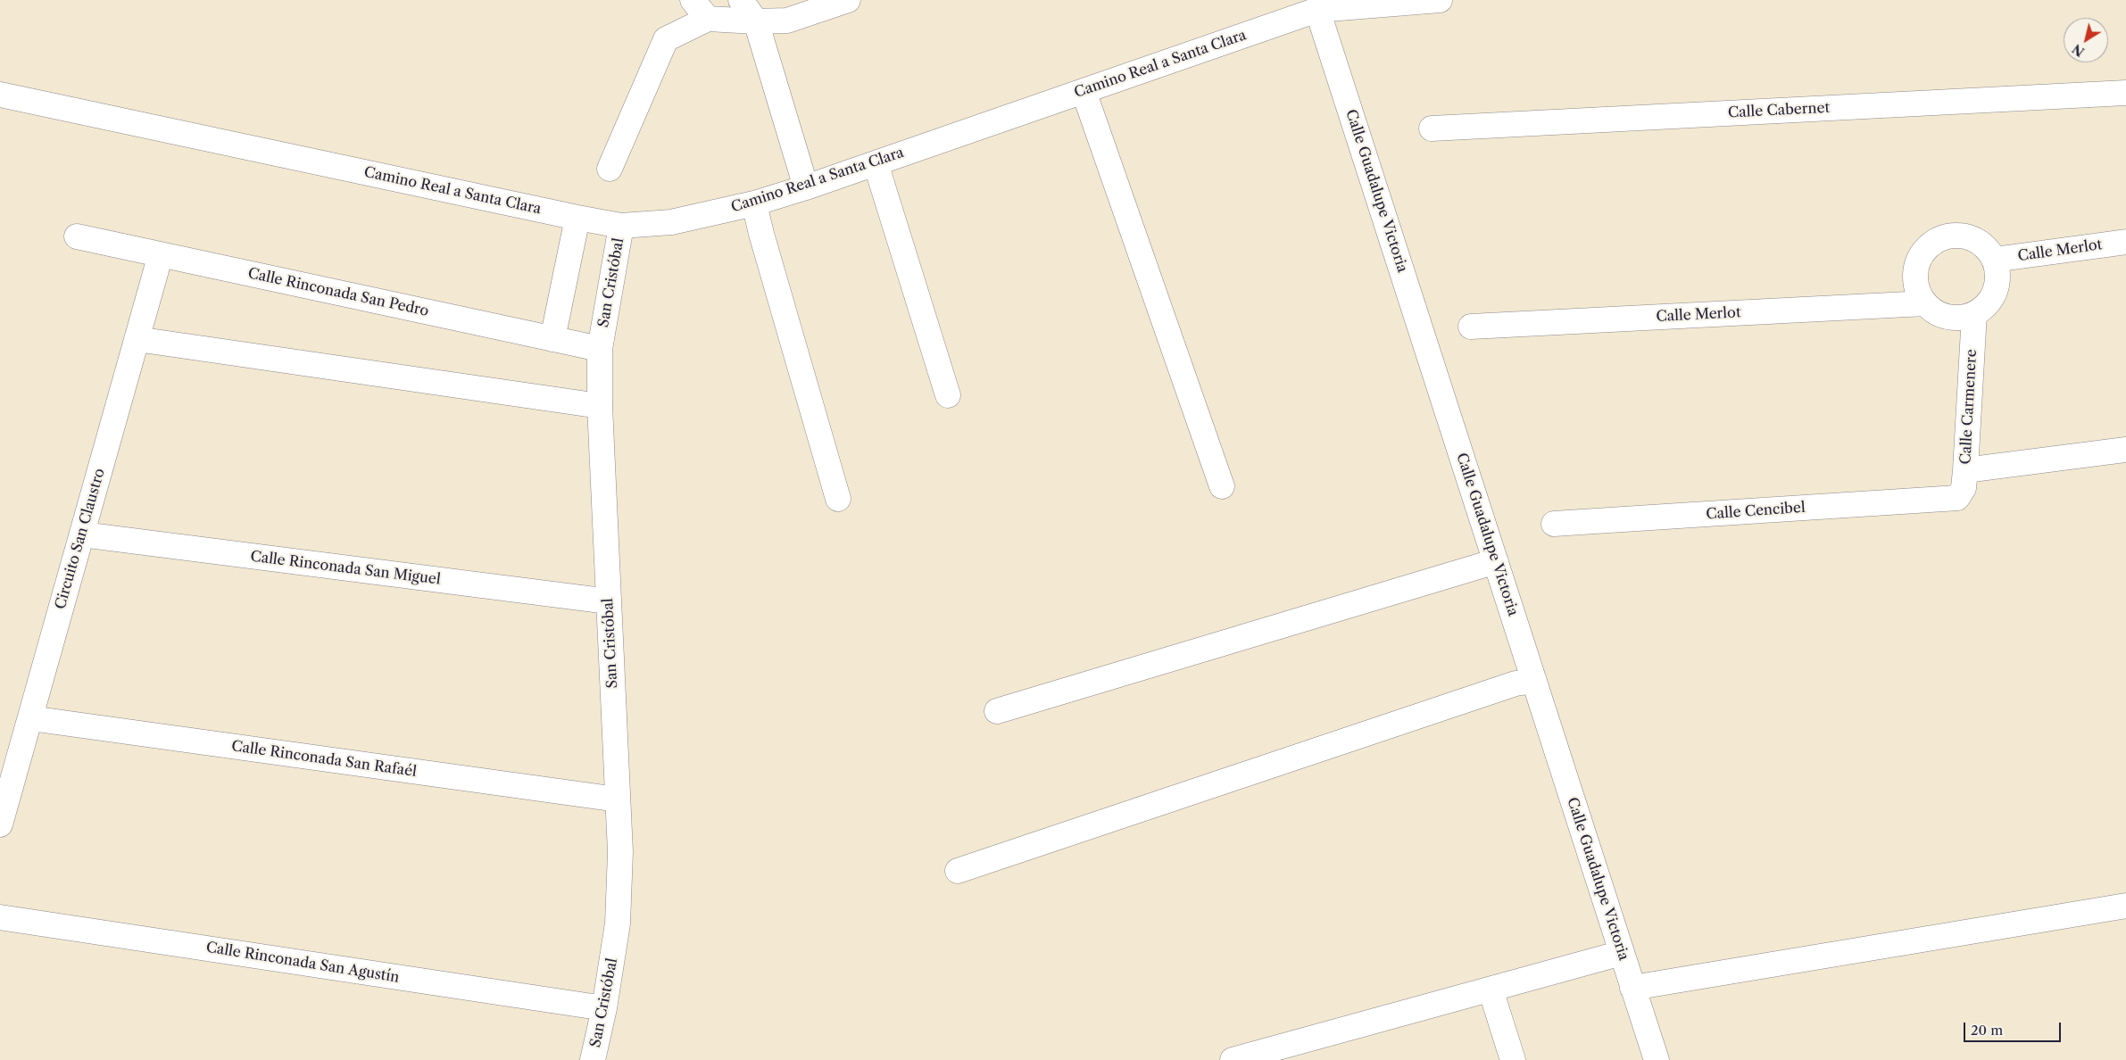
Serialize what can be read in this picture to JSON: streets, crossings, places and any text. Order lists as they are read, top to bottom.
{
  "streets": {
    "street": [
      "Camino Real a Santa Clara",
      "Calle Cabernet",
      "Calle Guadalupe Victoria",
      "Calle Merlot",
      "San Cristóbal",
      "Calle Rinconada San Pedro",
      "Calle Carmenere",
      "Calle Cencibel",
      "Circuito San Claustro",
      "Calle Rinconada San Miguel",
      "Calle Rinconada San Rafaél",
      "Calle Rinconada San Agustín"
    ]
  },
  "crossings": [
    ["Camino Real a Santa Clara", "Calle Guadalupe Victoria"],
    ["Camino Real a Santa Clara", "San Cristóbal"],
    ["Calle Merlot", "Calle Carmenere"],
    ["San Cristóbal", "Calle Rinconada San Pedro"],
    ["San Cristóbal", "Calle Rinconada San Miguel"],
    ["San Cristóbal", "Calle Rinconada San Rafaél"],
    ["San Cristóbal", "Calle Rinconada San Agustín"],
    ["Calle Rinconada San Pedro", "Circuito San Claustro"],
    ["Calle Carmenere", "Calle Cencibel"],
    ["Circuito San Claustro", "Calle Rinconada San Miguel"],
    ["Circuito San Claustro", "Calle Rinconada San Rafaél"]
  ],
  "scale_bar": "20 m",
  "north": "bottom left"
}
